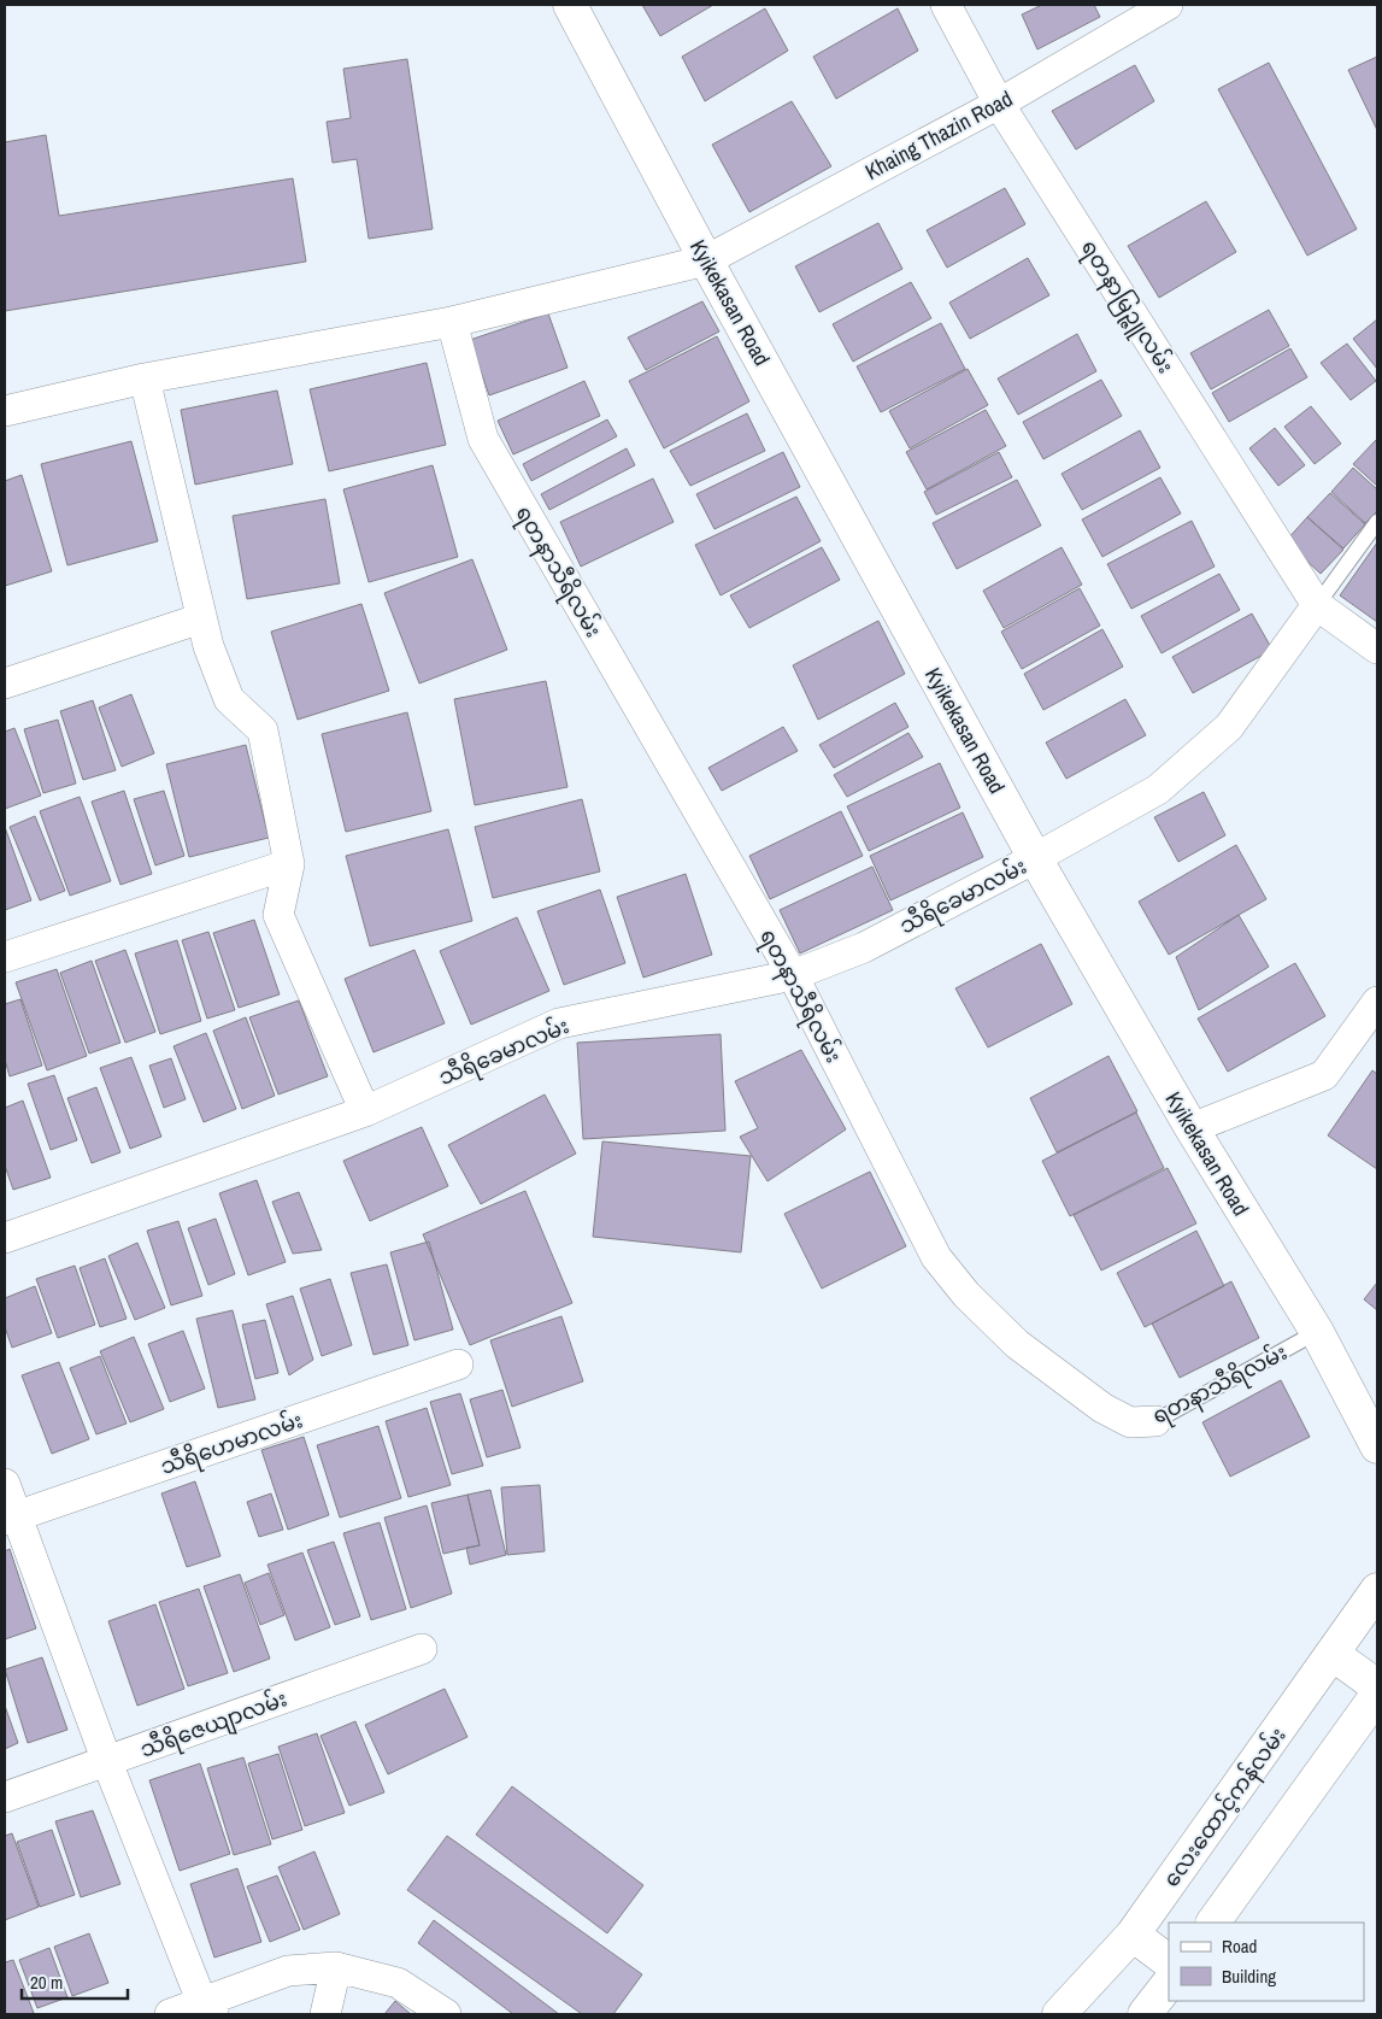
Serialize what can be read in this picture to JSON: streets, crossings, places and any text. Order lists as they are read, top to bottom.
{
  "streets": {
    "street": [
      "Khaing Thazin Road",
      "Kyikekasan Road",
      "ရတနာမြဉ္ဇူလမ်း",
      "ရတနာသီရိလမ်း",
      "သီရိခေမာလမ်း",
      "သီရိဟေမာလမ်း",
      "သီရိဇေယျာလမ်း",
      "လေးထောင့်ကန်လမ်း"
    ]
  },
  "crossings": [
    ["Khaing Thazin Road", "Kyikekasan Road"],
    ["Khaing Thazin Road", "ရတနာမြဉ္ဇူလမ်း"],
    ["Khaing Thazin Road", "ရတနာသီရိလမ်း"],
    ["Kyikekasan Road", "ရတနာသီရိလမ်း"],
    ["Kyikekasan Road", "သီရိခေမာလမ်း"],
    ["ရတနာသီရိလမ်း", "သီရိခေမာလမ်း"]
  ],
  "legend": ["Road", "Building"],
  "scale_bar": "20 m"
}
